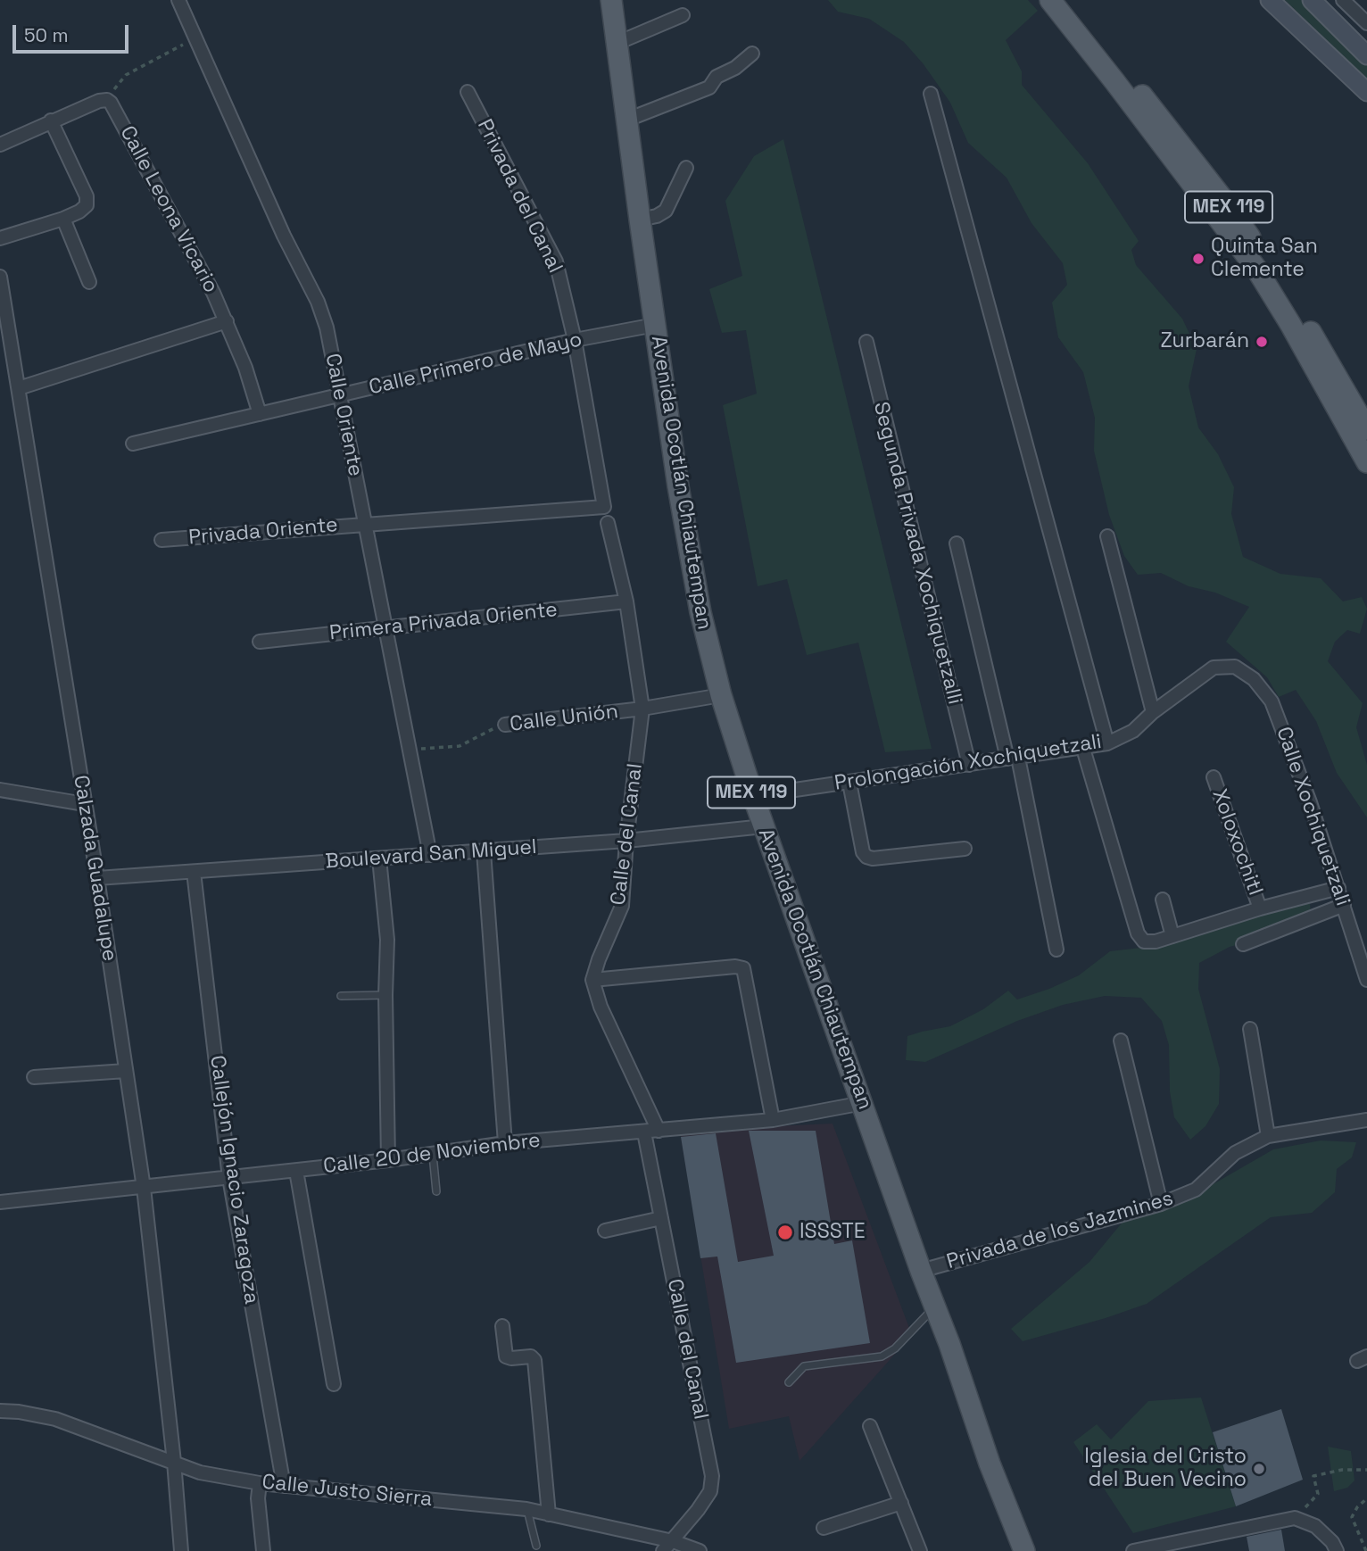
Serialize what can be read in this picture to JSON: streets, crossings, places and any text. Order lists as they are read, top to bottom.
{
  "streets": {
    "main road": ["MEX 119", "Avenida Ocotlán Chiautempan"],
    "street": [
      "Privada del Canal",
      "Calle Leona Vicario",
      "Calle Primero de Mayo",
      "Calle Oriente",
      "Privada Oriente",
      "Segunda Privada Xochiquetzalli",
      "Primera Privada Oriente",
      "Calle Unión",
      "Prolongación Xochiquetzali",
      "Calle Xochiquetzali",
      "Calle del Canal",
      "Xoloxochitl",
      "Boulevard San Miguel",
      "Calzada Guadalupe",
      "Calle 20 de Noviembre",
      "Callejón Ignacio Zaragoza",
      "Privada de los Jazmines",
      "Calle Justo Sierra"
    ]
  },
  "crossings": [
    ["Privada del Canal", "Calle Primero de Mayo"],
    ["Privada del Canal", "Privada Oriente"],
    ["Calle Leona Vicario", "Calle Primero de Mayo"],
    ["Calle Leona Vicario", "Calzada Guadalupe"],
    ["Calle Primero de Mayo", "Calle Oriente"],
    ["Calle Primero de Mayo", "Avenida Ocotlán Chiautempan"],
    ["Calle Primero de Mayo", "Privada Oriente"],
    ["Calle Oriente", "Privada Oriente"],
    ["Calle Oriente", "Primera Privada Oriente"],
    ["Calle Oriente", "Calle Unión"],
    ["Calle Oriente", "Boulevard San Miguel"],
    ["Avenida Ocotlán Chiautempan", "Calle Unión"],
    ["Avenida Ocotlán Chiautempan", "Prolongación Xochiquetzali"],
    ["Avenida Ocotlán Chiautempan", "Boulevard San Miguel"],
    ["Avenida Ocotlán Chiautempan", "Calle 20 de Noviembre"],
    ["Avenida Ocotlán Chiautempan", "Privada de los Jazmines"],
    ["Segunda Privada Xochiquetzalli", "Prolongación Xochiquetzali"],
    ["Primera Privada Oriente", "Calle del Canal"],
    ["Calle Unión", "Calle del Canal"],
    ["Prolongación Xochiquetzali", "Calle Xochiquetzali"],
    ["Calle del Canal", "Boulevard San Miguel"],
    ["Calle del Canal", "Calle 20 de Noviembre"],
    ["Calle del Canal", "Calle Justo Sierra"],
    ["Boulevard San Miguel", "Calzada Guadalupe"],
    ["Boulevard San Miguel", "Callejón Ignacio Zaragoza"],
    ["Calzada Guadalupe", "Calle 20 de Noviembre"],
    ["Calzada Guadalupe", "Calle Justo Sierra"],
    ["Calle 20 de Noviembre", "Callejón Ignacio Zaragoza"],
    ["Callejón Ignacio Zaragoza", "Calle Justo Sierra"]
  ],
  "places": [
    "Quinta San Clemente",
    "Zurbarán",
    "ISSSTE",
    "Iglesia del Cristo del Buen Vecino"
  ],
  "scale_bar": "50 m"
}
